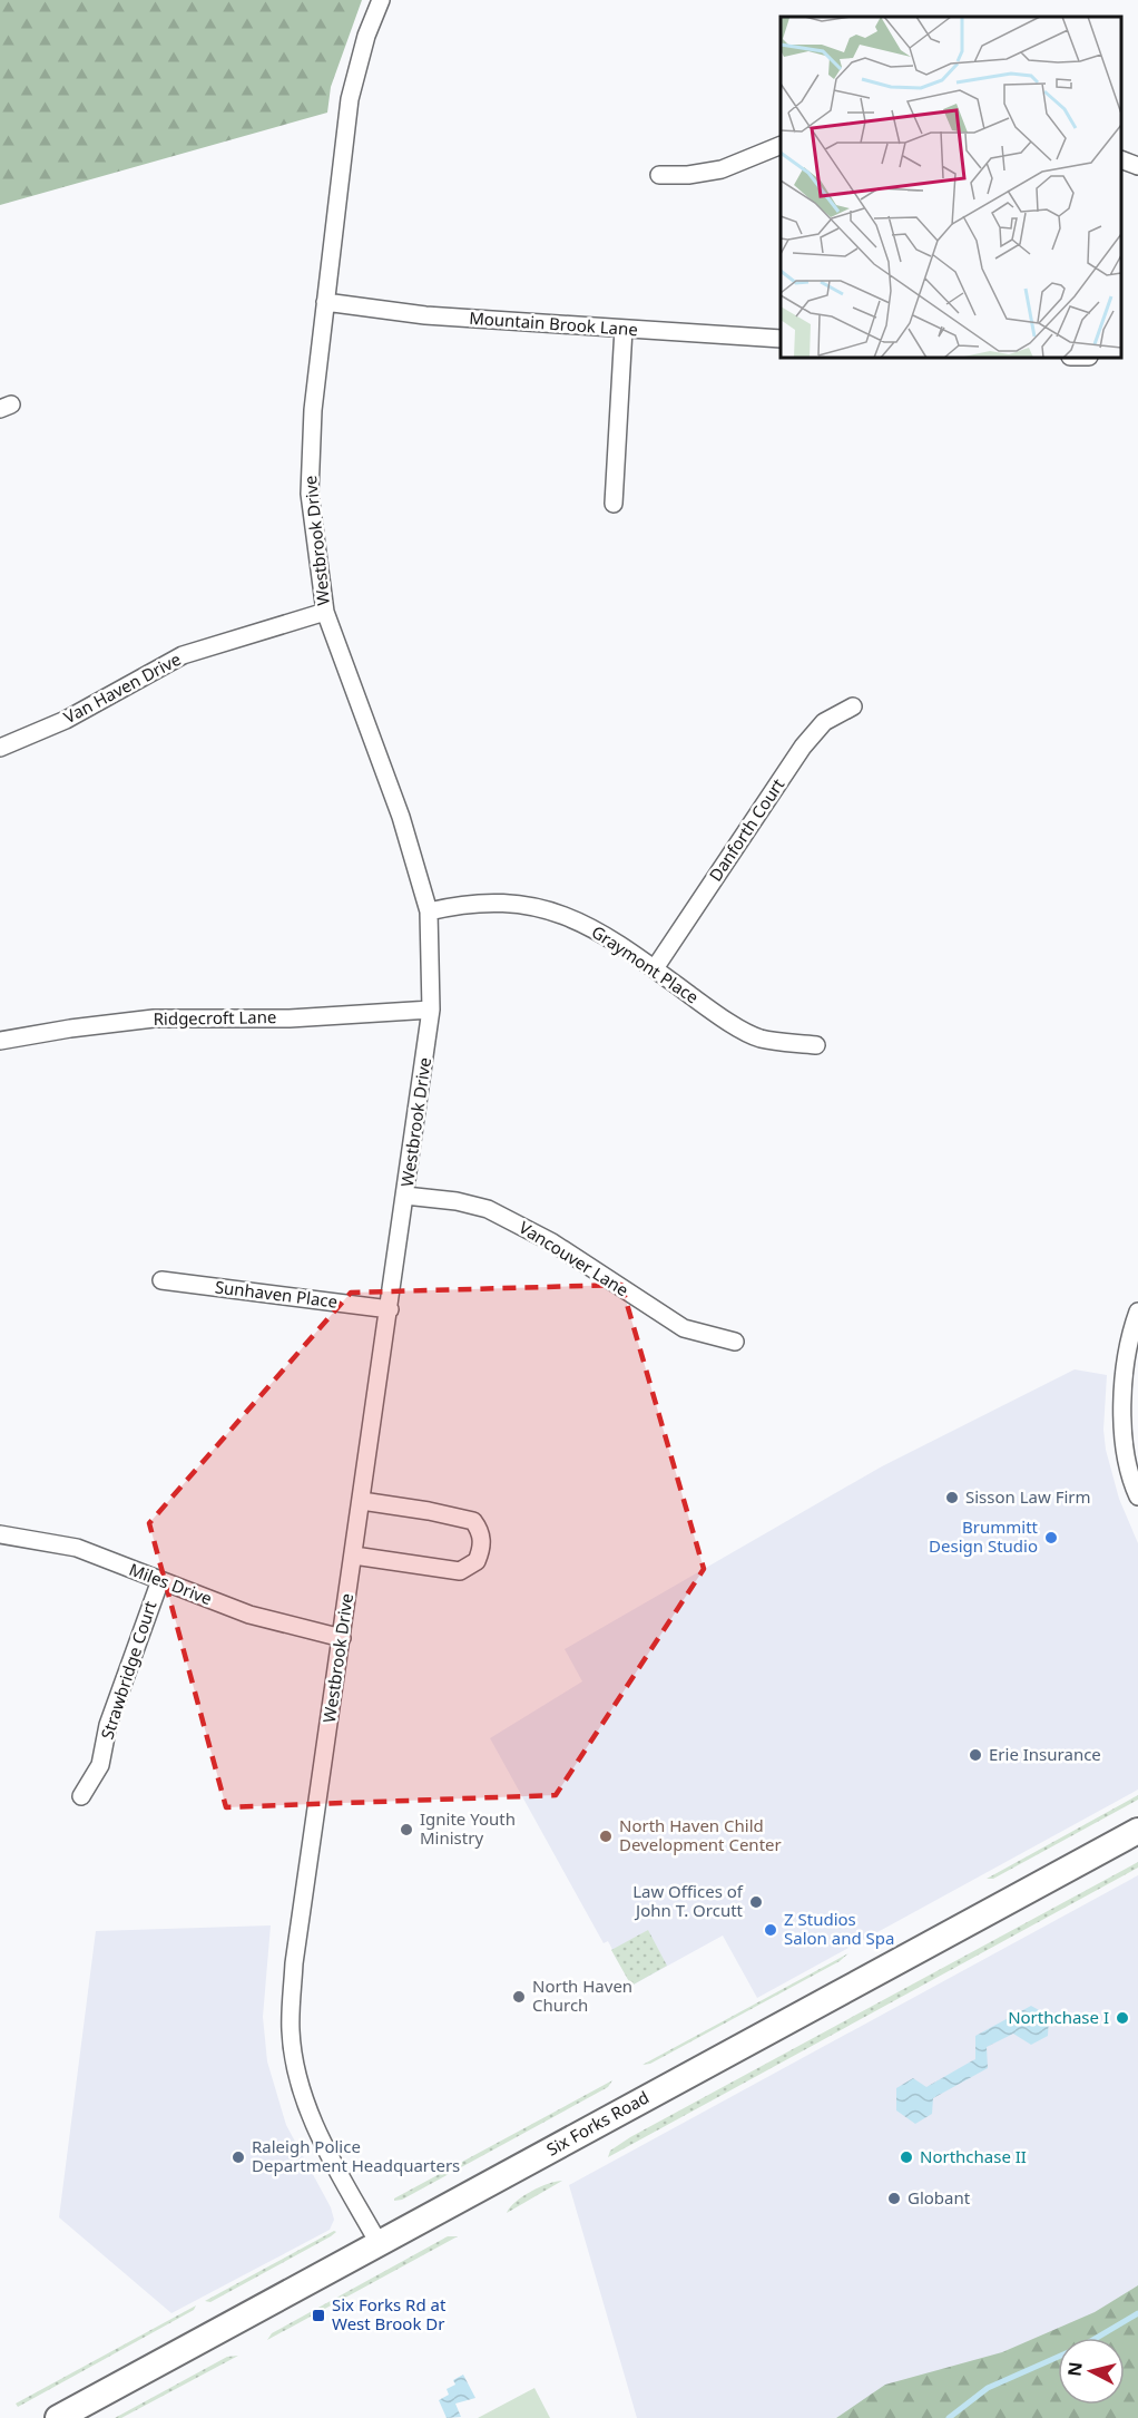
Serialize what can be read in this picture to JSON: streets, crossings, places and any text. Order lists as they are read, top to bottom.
{
  "streets": {
    "main road": ["Six Forks Road"],
    "street": [
      "Mountain Brook Lane",
      "Westbrook Drive",
      "Van Haven Drive",
      "Danforth Court",
      "Graymont Place",
      "Ridgecroft Lane",
      "Vancouver Lane",
      "Sunhaven Place",
      "Miles Drive",
      "Strawbridge Court"
    ]
  },
  "crossings": [
    ["Mountain Brook Lane", "Westbrook Drive"],
    ["Westbrook Drive", "Van Haven Drive"],
    ["Westbrook Drive", "Graymont Place"],
    ["Westbrook Drive", "Ridgecroft Lane"],
    ["Westbrook Drive", "Vancouver Lane"],
    ["Westbrook Drive", "Sunhaven Place"],
    ["Westbrook Drive", "Miles Drive"],
    ["Westbrook Drive", "Six Forks Road"],
    ["Danforth Court", "Graymont Place"],
    ["Miles Drive", "Strawbridge Court"]
  ],
  "places": {
    "other": [
      "Sisson Law Firm",
      "Brummitt Design Studio",
      "Erie Insurance",
      "Ignite Youth Ministry",
      "North Haven Child Development Center",
      "Law Offices of John T. Orcutt",
      "Z Studios Salon and Spa",
      "North Haven Church",
      "Northchase I",
      "Raleigh Police Department Headquarters",
      "Northchase II",
      "Globant"
    ],
    "transit": ["Six Forks Rd at West Brook Dr"]
  },
  "north": "left"
}
